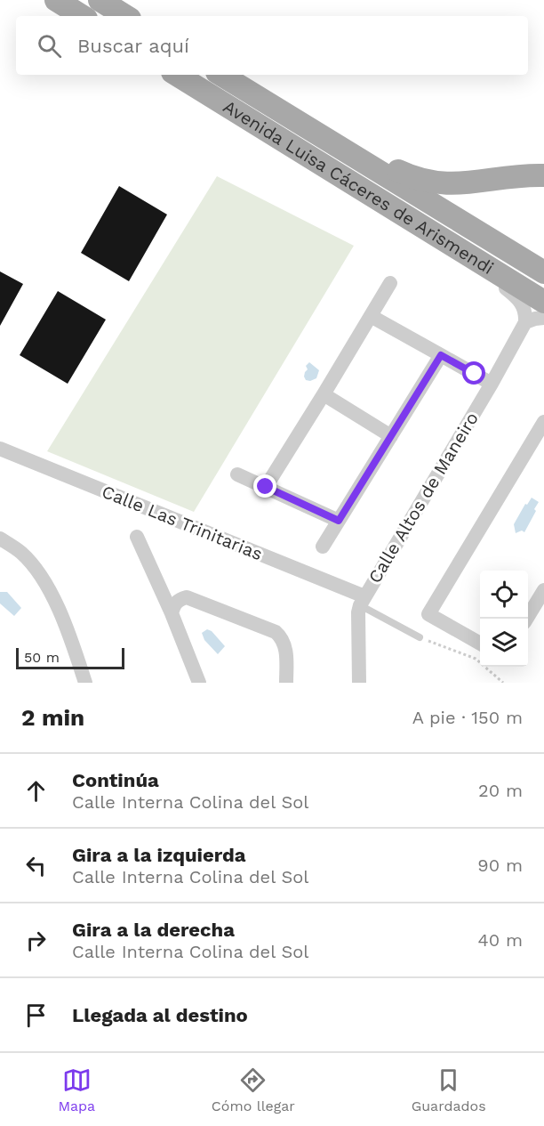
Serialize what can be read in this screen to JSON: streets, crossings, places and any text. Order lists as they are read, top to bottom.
{
  "streets": {
    "main road": ["Avenida Luisa Cáceres de Arismendi"],
    "street": ["Calle Altos de Maneiro", "Calle Las Trinitarias"]
  },
  "crossings": [
    ["Calle Altos de Maneiro", "Calle Las Trinitarias"]
  ],
  "scale_bar": "50 m",
  "page": {
    "search": "Buscar aquí",
    "scale": "50 m",
    "heading": ["2 min", "A pie · 150 m"],
    "list": [
      ["Continúa", "Calle Interna Colina del Sol", "20 m"],
      ["Gira a la izquierda", "Calle Interna Colina del Sol", "90 m"],
      ["Gira a la derecha", "Calle Interna Colina del Sol", "40 m"],
      "Llegada al destino"
    ],
    "nav": ["Mapa", "Cómo llegar", "Guardados"]
  }
}
